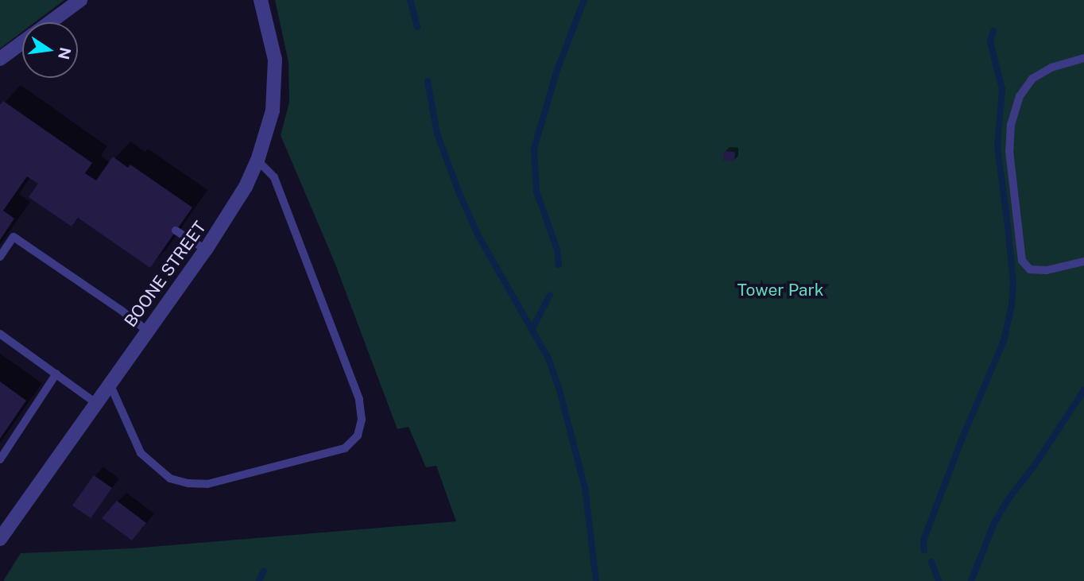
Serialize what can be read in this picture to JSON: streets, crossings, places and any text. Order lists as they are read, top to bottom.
{
  "streets": {
    "street": ["BOONE STREET"]
  },
  "parks": ["Tower Park"],
  "north": "right"
}
